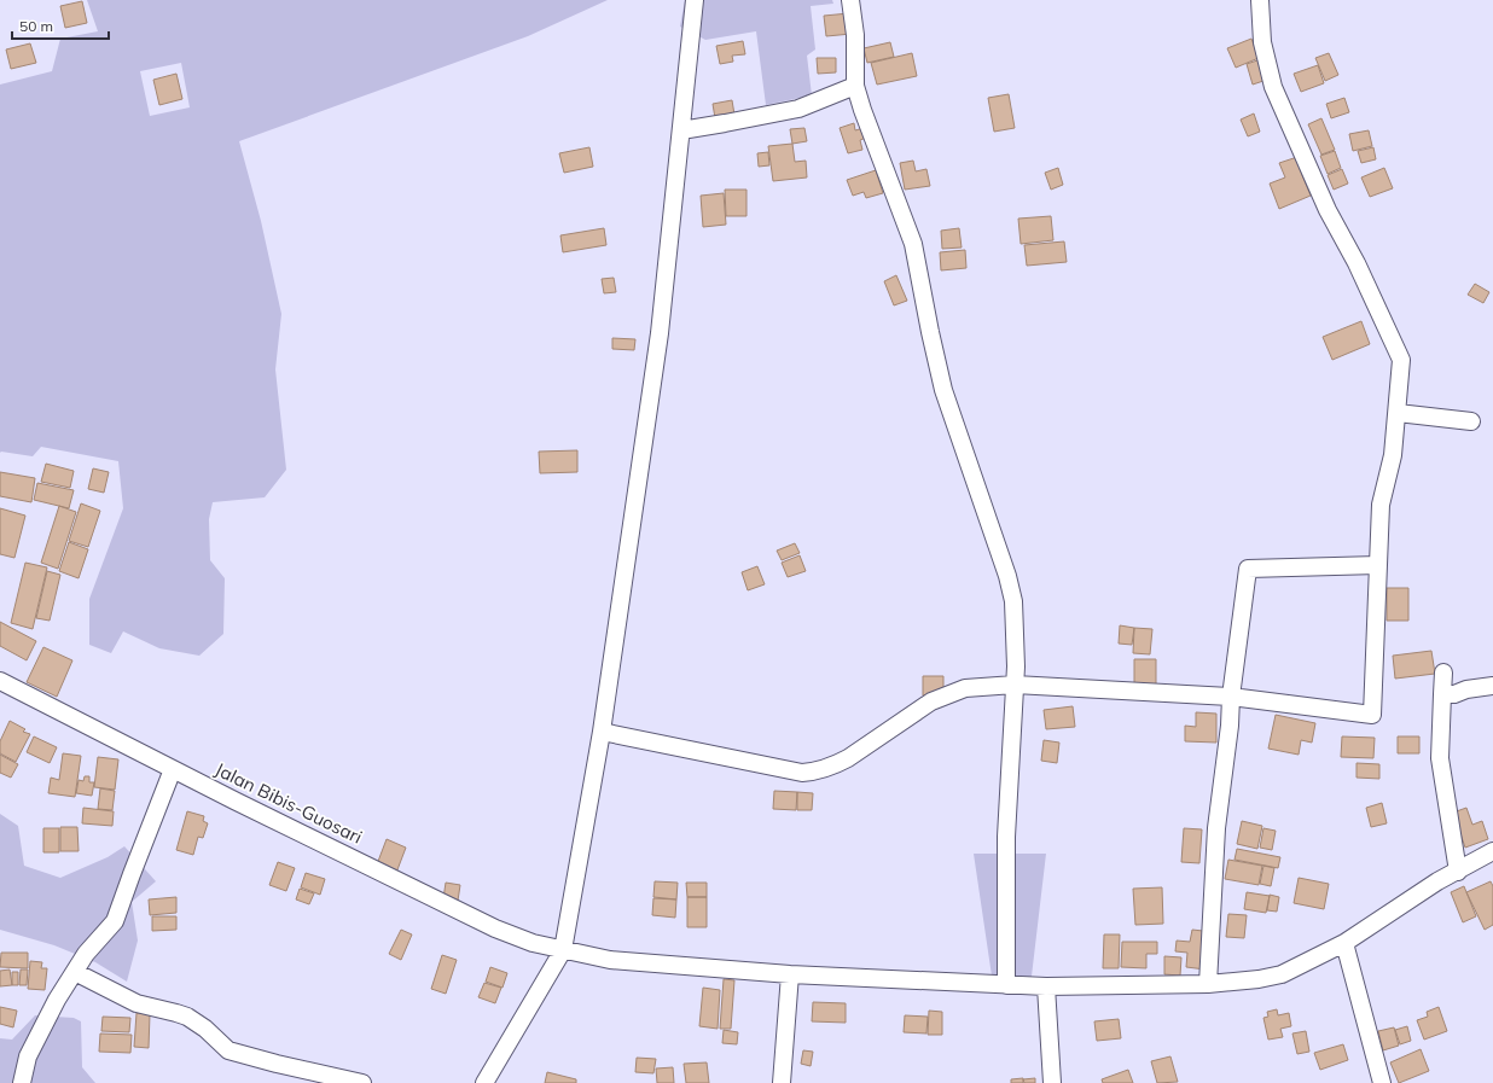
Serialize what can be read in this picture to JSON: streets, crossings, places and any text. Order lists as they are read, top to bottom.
{
  "streets": {
    "street": ["Jalan Bibis-Guosari"]
  },
  "scale_bar": "50 m"
}
